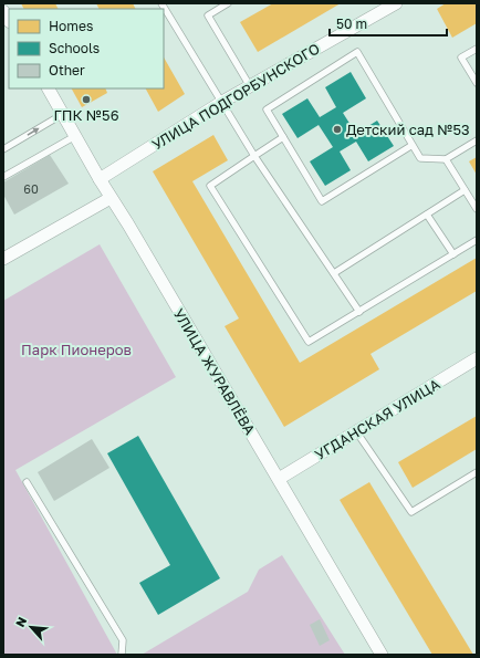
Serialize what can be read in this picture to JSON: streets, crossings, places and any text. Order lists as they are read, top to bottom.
{
  "streets": {
    "street": ["УЛИЦА ПОДГОРБУНСКОГО", "УЛИЦА ЖУРАВЛЁВА", "УГДАНСКАЯ УЛИЦА"]
  },
  "crossings": [
    ["УЛИЦА ПОДГОРБУНСКОГО", "УЛИЦА ЖУРАВЛЁВА"],
    ["УЛИЦА ЖУРАВЛЁВА", "УГДАНСКАЯ УЛИЦА"]
  ],
  "parks": ["Парк Пионеров"],
  "places": ["ГПК №56", "Детский сад №53"],
  "house_numbers": ["60"],
  "legend": ["Homes", "Schools", "Other"],
  "scale_bar": "50 m",
  "north": "top left"
}
